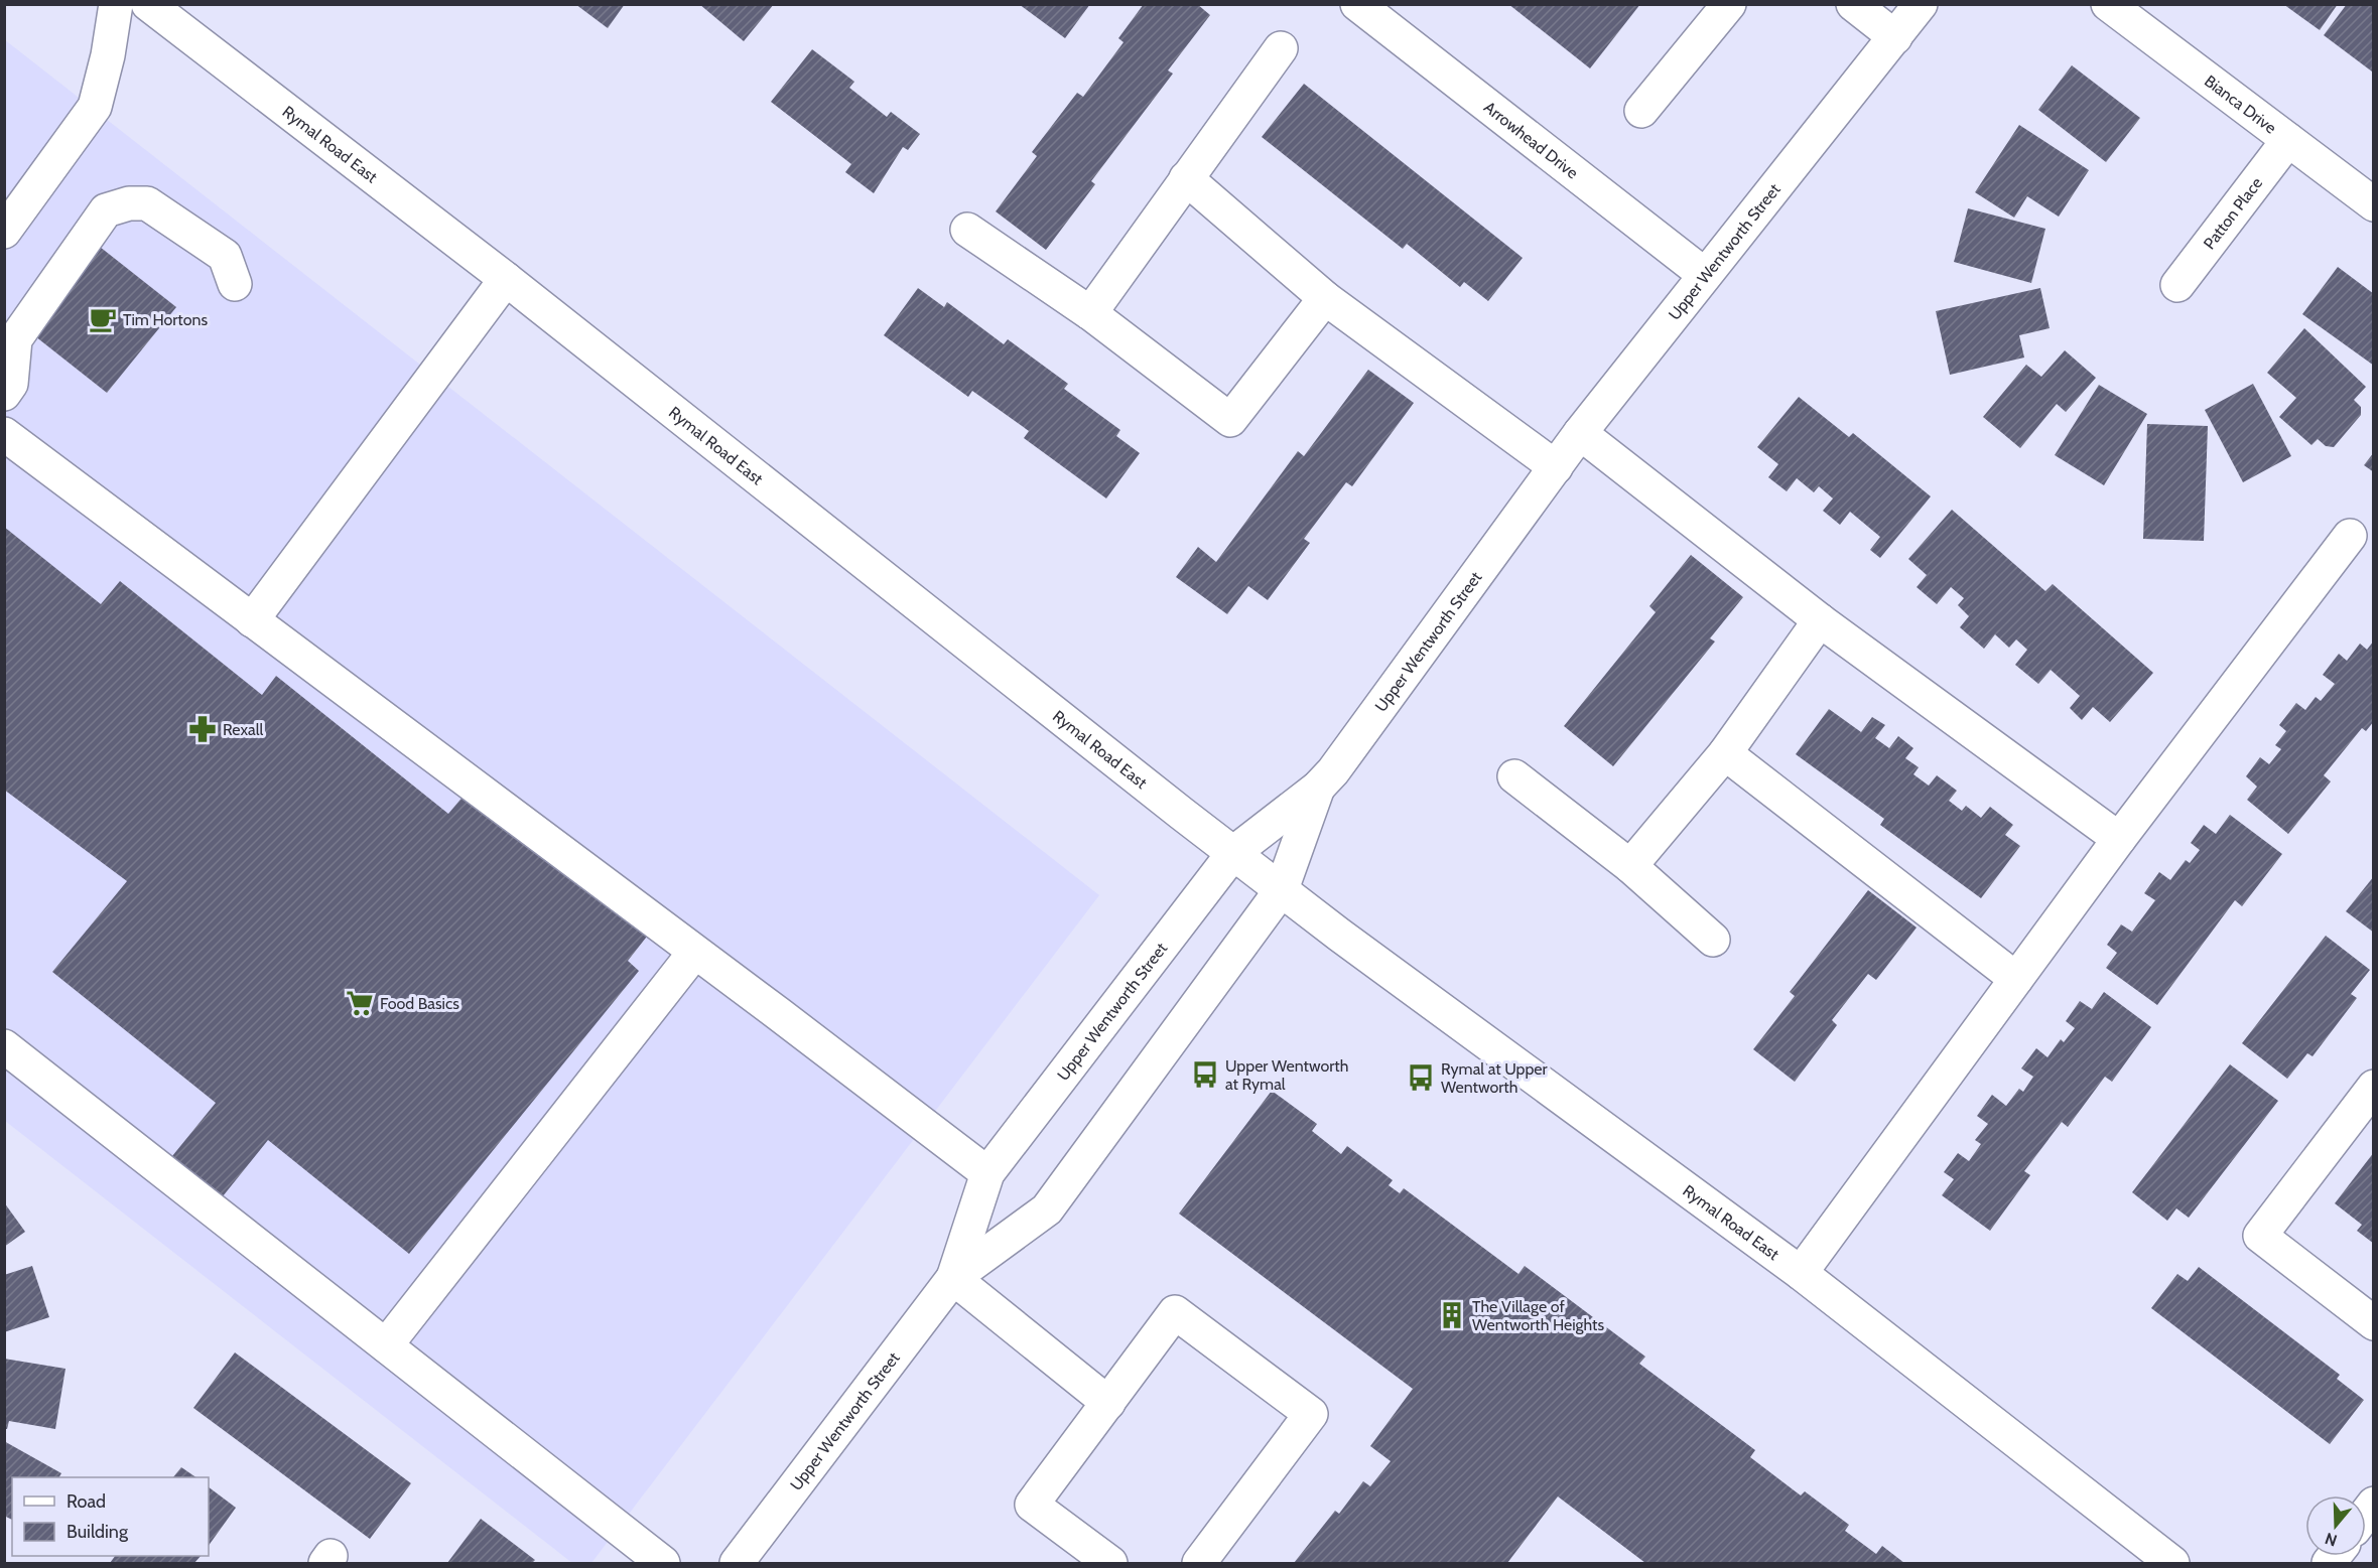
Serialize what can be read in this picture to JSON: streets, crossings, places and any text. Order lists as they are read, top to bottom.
{
  "streets": {
    "main road": [
      "Bianca Drive",
      "Arrowhead Drive",
      "Rymal Road East",
      "Patton Place",
      "Upper Wentworth Street"
    ]
  },
  "crossings": [
    ["Bianca Drive", "Patton Place"],
    ["Arrowhead Drive", "Upper Wentworth Street"],
    ["Rymal Road East", "Upper Wentworth Street"]
  ],
  "places": {
    "cafe": ["Tim Hortons"],
    "pharmacy": ["Rexall"],
    "supermarket": ["Food Basics"],
    "bus stop": ["Upper Wentworth at Rymal", "Rymal at Upper Wentworth"],
    "building": ["The Village of Wentworth Heights"]
  },
  "legend": ["Road", "Building"],
  "north": "bottom"
}
